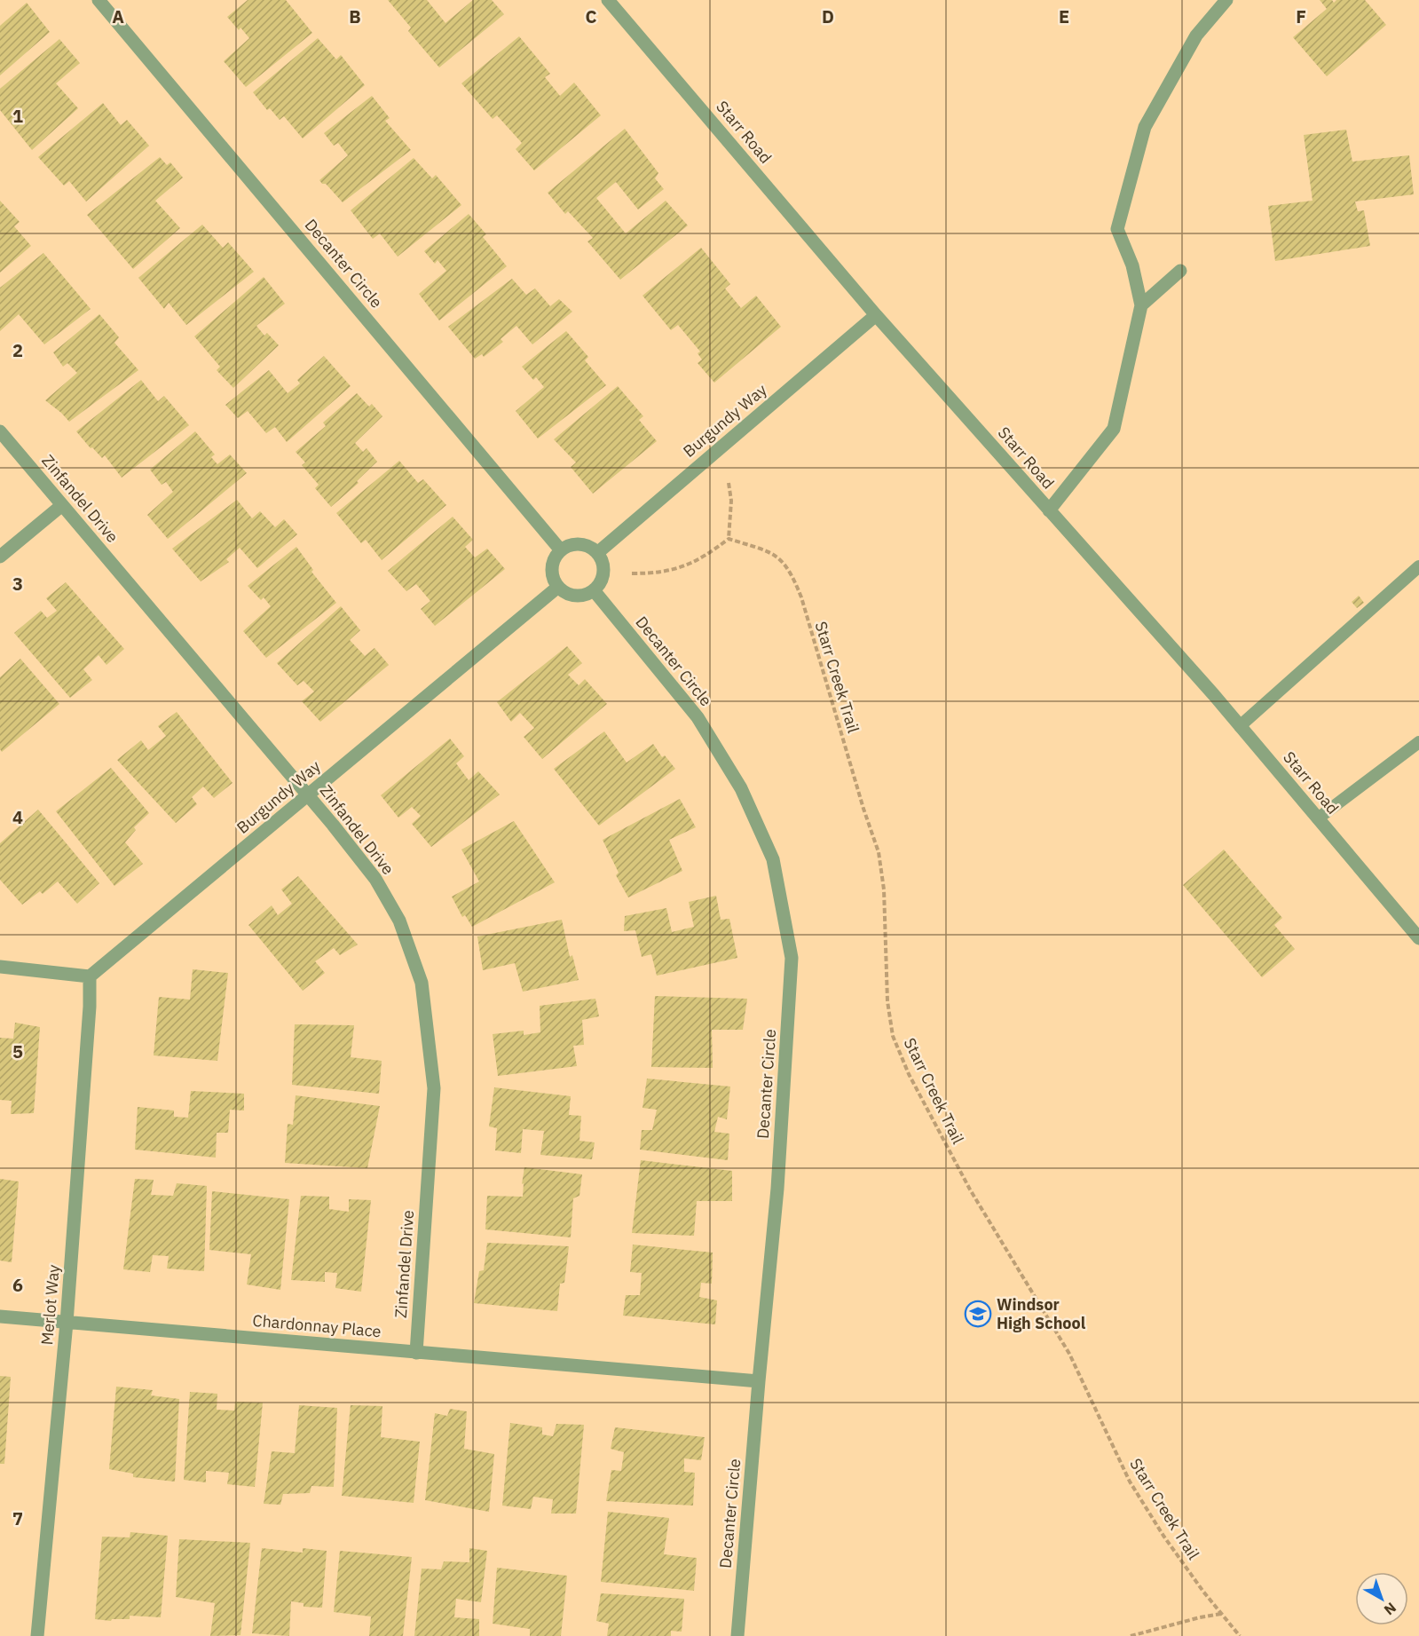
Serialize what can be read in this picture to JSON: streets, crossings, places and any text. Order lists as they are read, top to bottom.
{
  "streets": {
    "street": [
      "Starr Road",
      "Decanter Circle",
      "Burgundy Way",
      "Zinfandel Drive",
      "Merlot Way",
      "Chardonnay Place"
    ],
    "path": ["Starr Creek Trail"]
  },
  "crossings": [
    ["Starr Road", "Burgundy Way"],
    ["Decanter Circle", "Burgundy Way"],
    ["Decanter Circle", "Chardonnay Place"],
    ["Burgundy Way", "Zinfandel Drive"],
    ["Burgundy Way", "Merlot Way"],
    ["Zinfandel Drive", "Chardonnay Place"],
    ["Merlot Way", "Chardonnay Place"]
  ],
  "places": {
    "school or university": ["Windsor High School"]
  },
  "north": "bottom right",
  "grid": {
    "columns": [
      "A",
      "B",
      "C",
      "D",
      "E",
      "F"
    ],
    "rows": [
      "1",
      "2",
      "3",
      "4",
      "5",
      "6",
      "7"
    ]
  }
}
